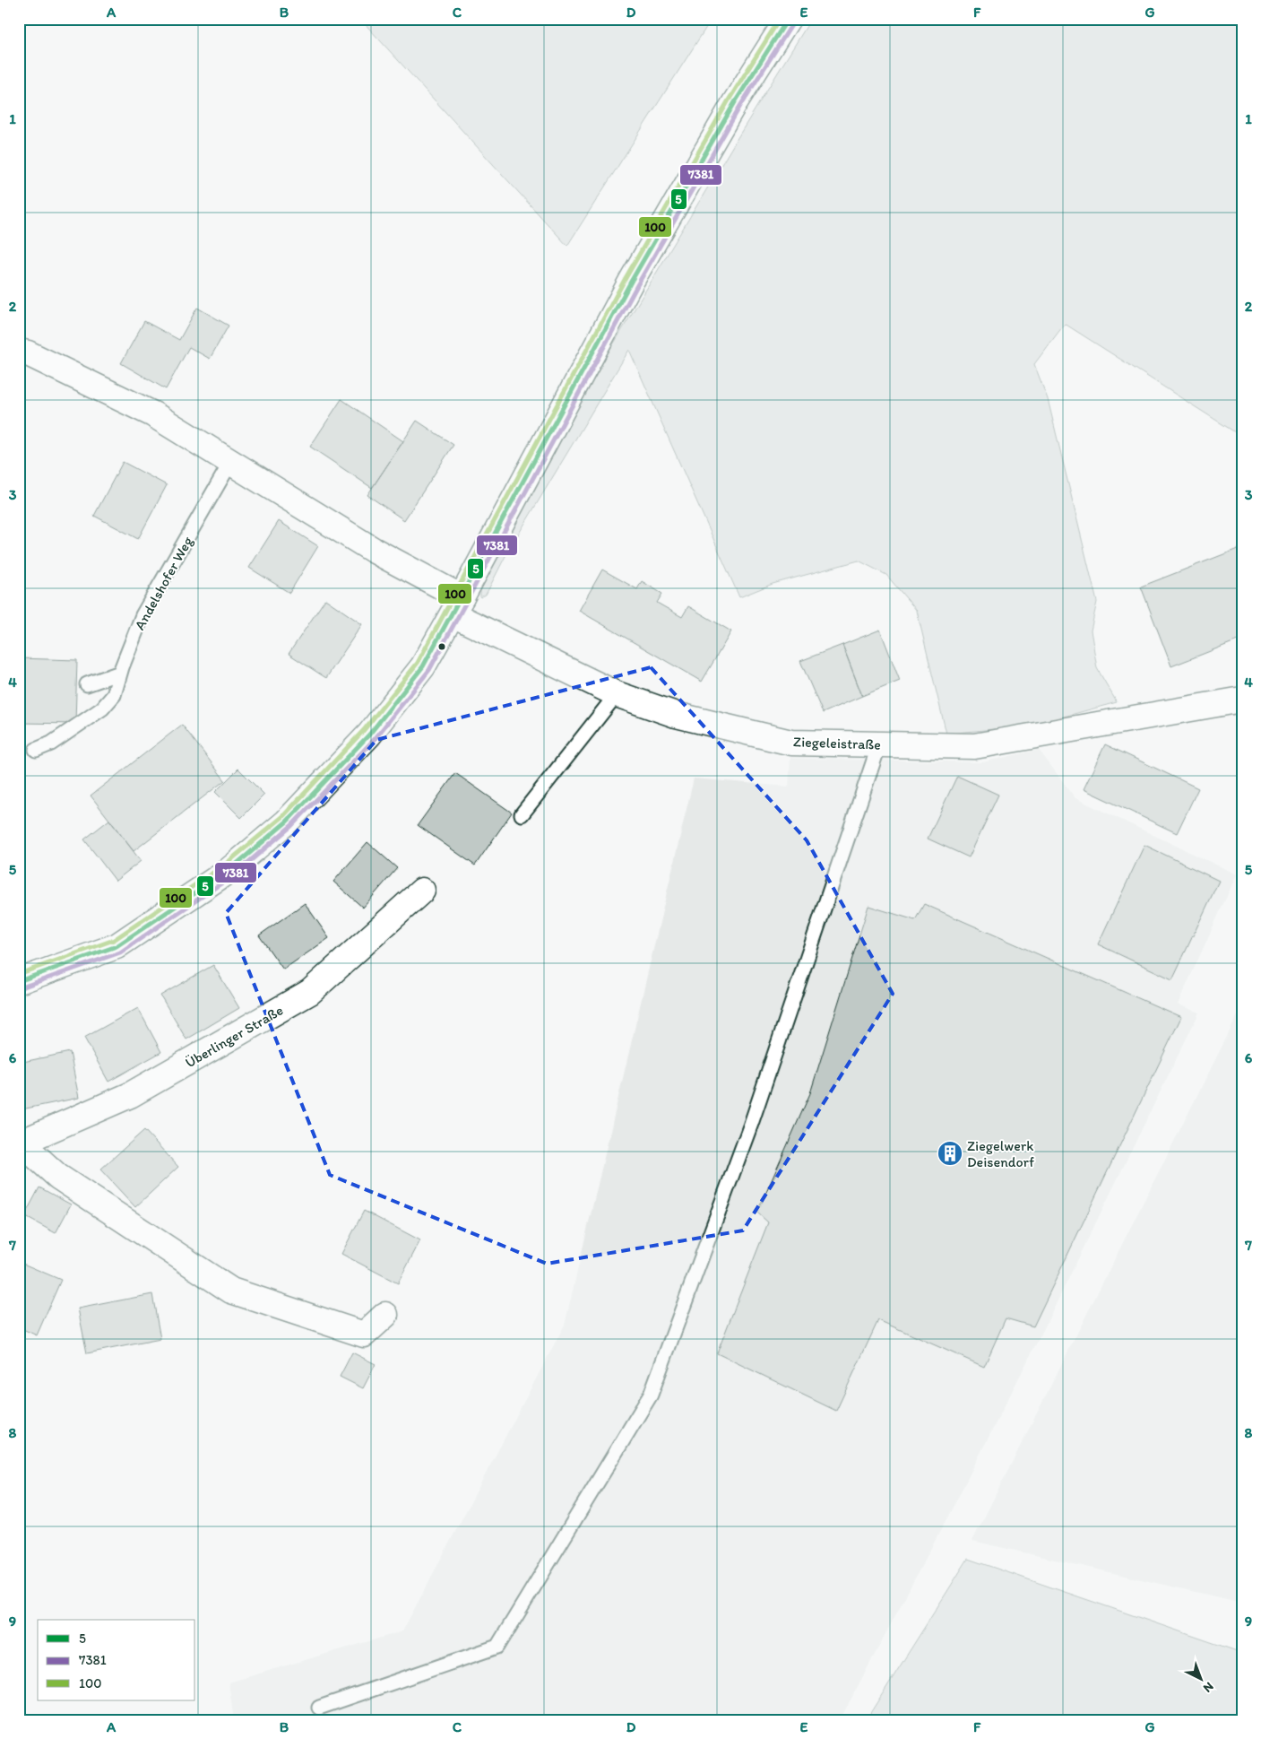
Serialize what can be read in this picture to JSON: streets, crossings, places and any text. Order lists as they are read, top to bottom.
{
  "streets": {
    "street": ["Ziegeleistraße", "Überlinger Straße"],
    "lane": ["Andelshofer Weg"]
  },
  "places": {
    "building": ["Ziegelwerk Deisendorf"]
  },
  "lines": ["transit line 5", "transit line 100", "transit line 7381"],
  "legend": ["5", "7381", "100"],
  "north": "bottom right",
  "grid": {
    "columns": [
      "A",
      "B",
      "C",
      "D",
      "E",
      "F",
      "G"
    ],
    "rows": [
      "1",
      "2",
      "3",
      "4",
      "5",
      "6",
      "7",
      "8",
      "9"
    ]
  }
}
